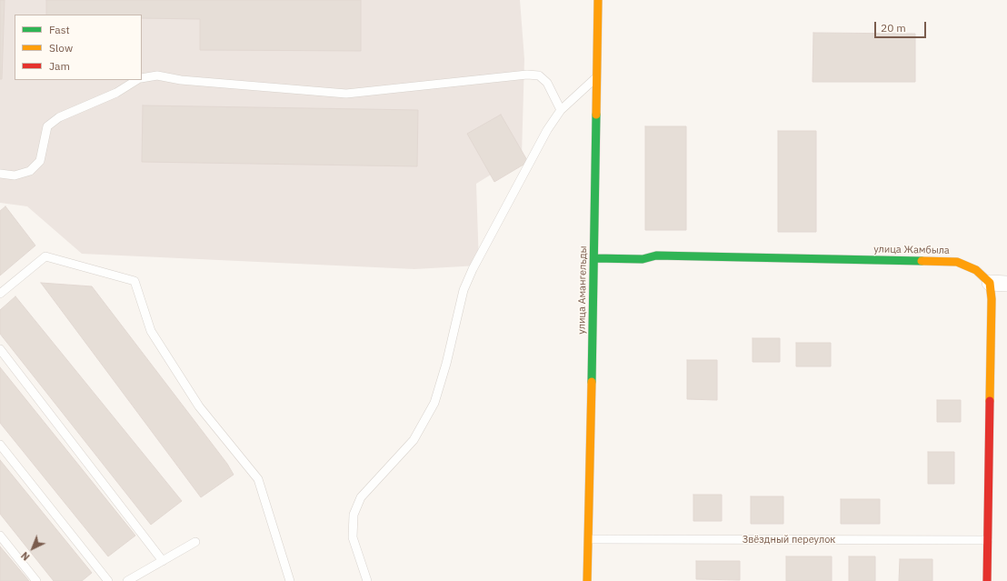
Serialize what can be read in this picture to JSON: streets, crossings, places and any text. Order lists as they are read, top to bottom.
{
  "streets": {
    "street": ["улица Жамбыла", "улица Амангельды"],
    "lane": ["Звёздный переулок"]
  },
  "crossings": [
    ["улица Жамбыла", "улица Амангельды"],
    ["улица Амангельды", "Звёздный переулок"]
  ],
  "legend": ["Fast", "Slow", "Jam"],
  "scale_bar": "20 m",
  "north": "bottom left"
}
